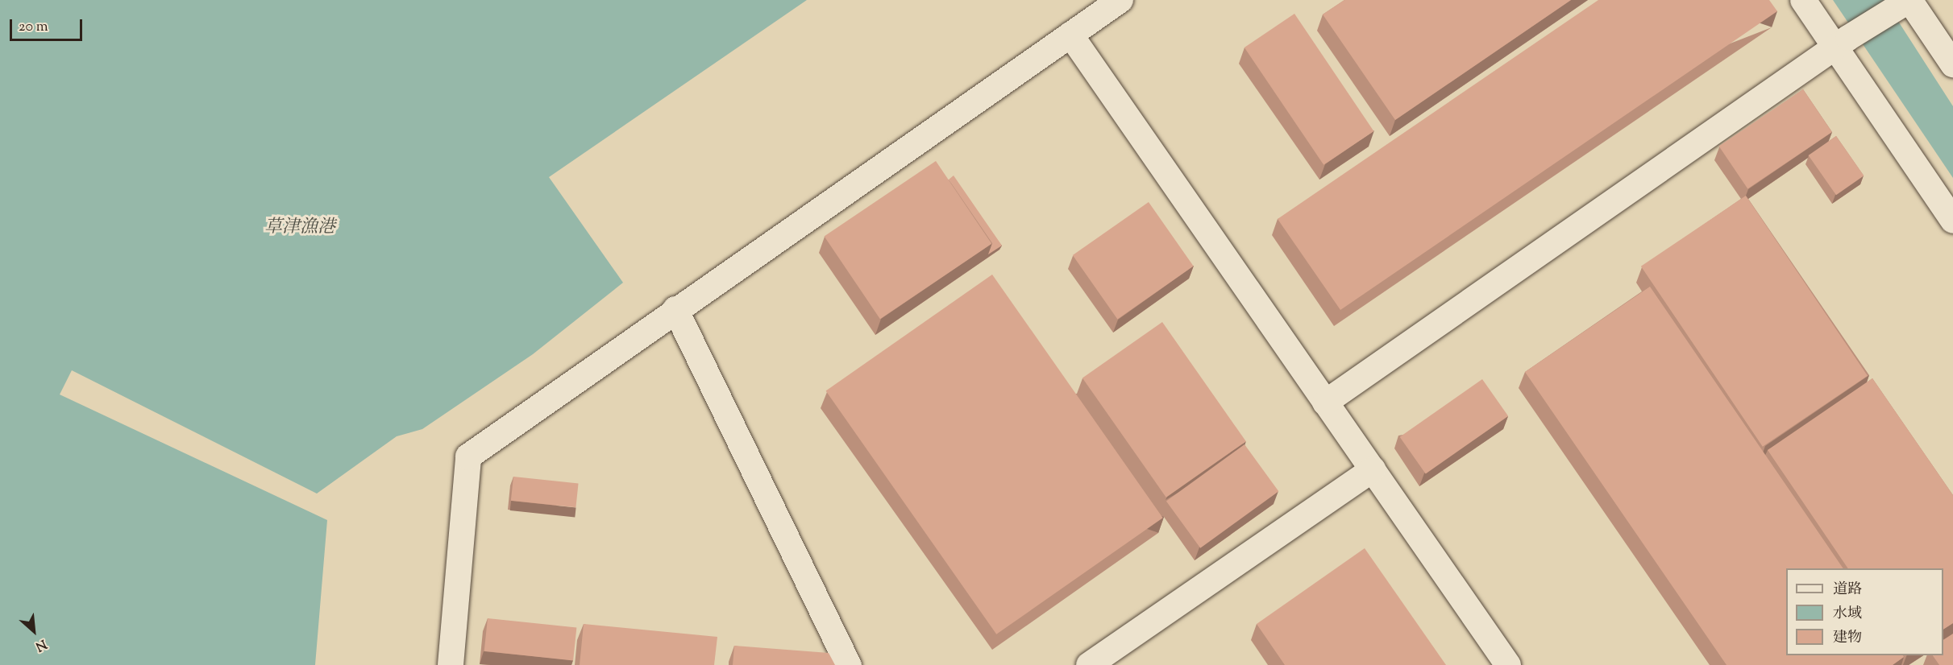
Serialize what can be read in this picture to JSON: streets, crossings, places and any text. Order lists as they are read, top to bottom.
{
  "water": ["草津漁港"],
  "legend": ["道路", "水域", "建物"],
  "scale_bar": "20 m",
  "north": "bottom right"
}
